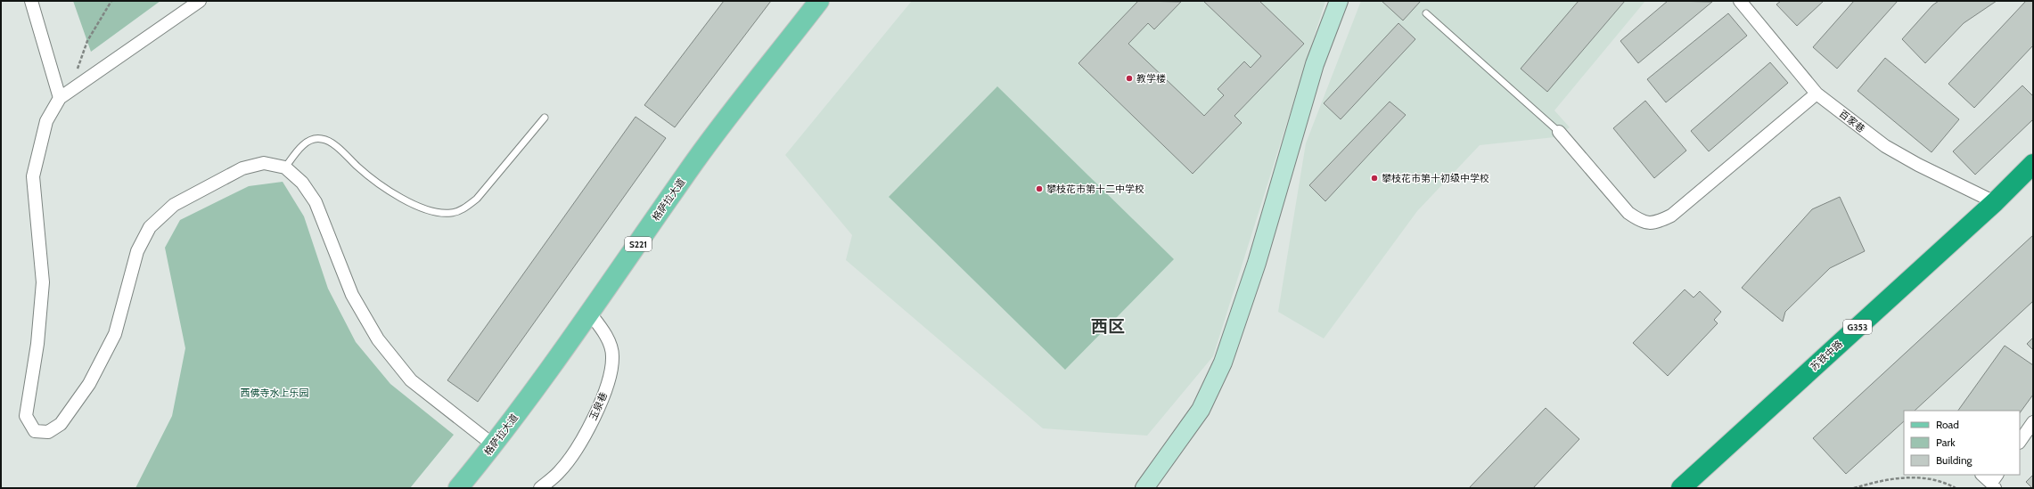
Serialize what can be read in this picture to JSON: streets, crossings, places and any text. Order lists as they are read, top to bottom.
{
  "streets": {
    "highway": ["G353", "苏铁中路"],
    "main road": ["格萨拉大道", "S221"],
    "street": ["百家巷", "玉泉巷"]
  },
  "crossings": [
    ["百家巷", "苏铁中路"],
    ["格萨拉大道", "玉泉巷"]
  ],
  "districts": ["西区"],
  "parks": ["西佛寺水上乐园"],
  "places": ["教学楼", "攀枝花市第十初级中学校", "攀枝花市第十二中学校"],
  "legend": ["Road", "Park", "Building"]
}
